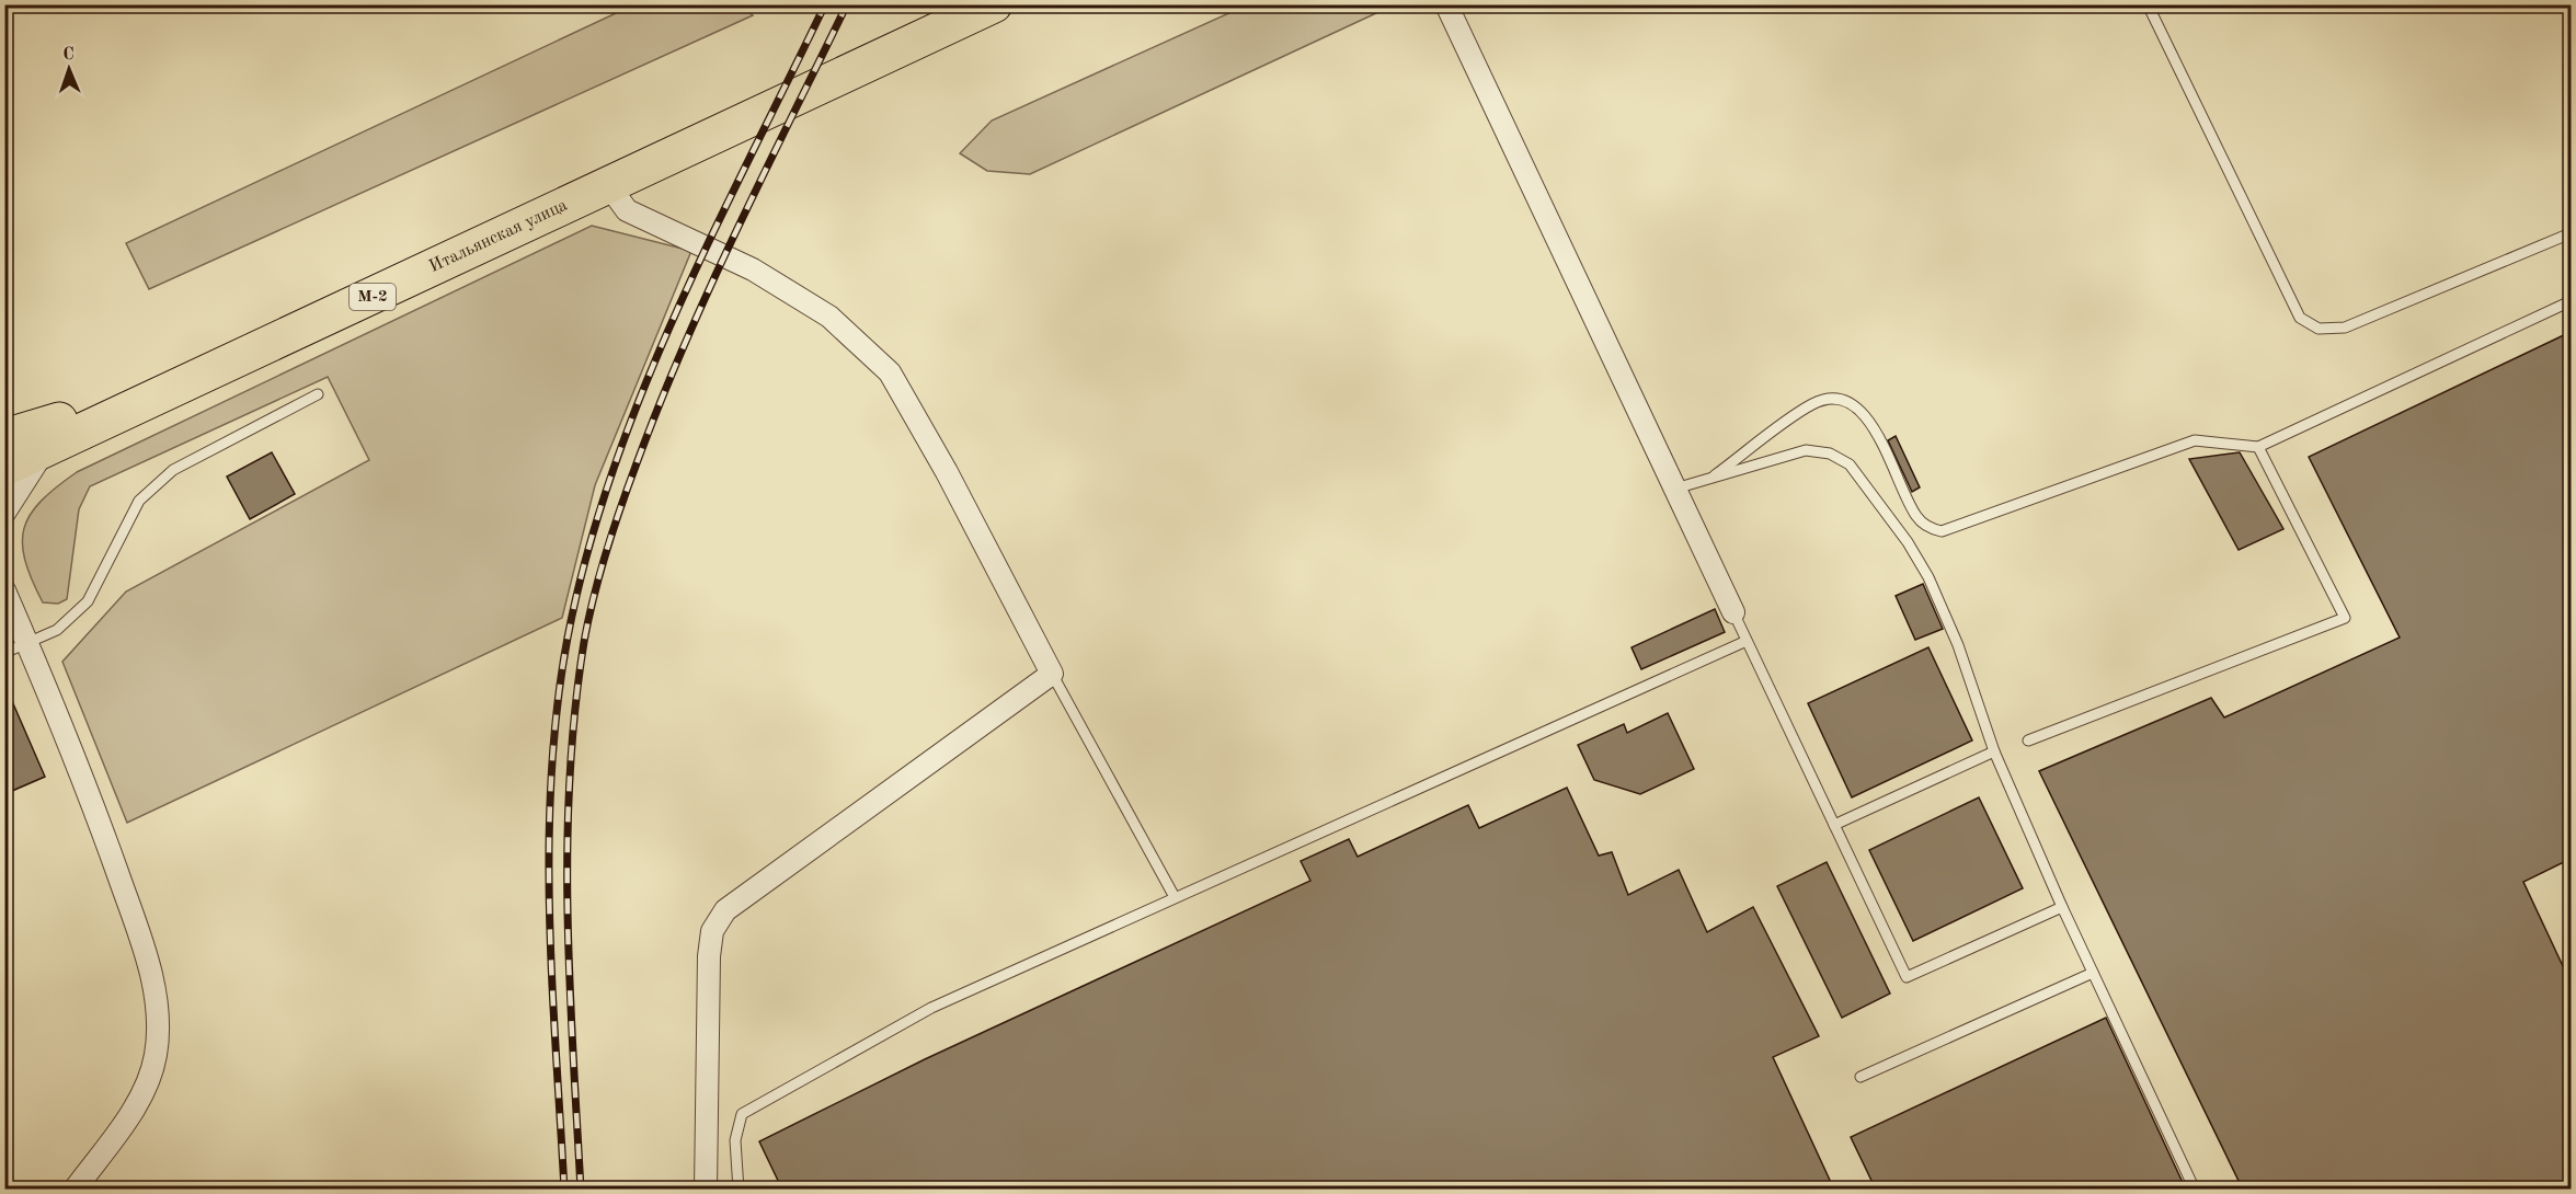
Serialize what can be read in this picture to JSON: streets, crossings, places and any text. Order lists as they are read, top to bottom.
{
  "streets": {
    "highway": ["Итальянская улица", "М-2"]
  },
  "north": "top"
}
